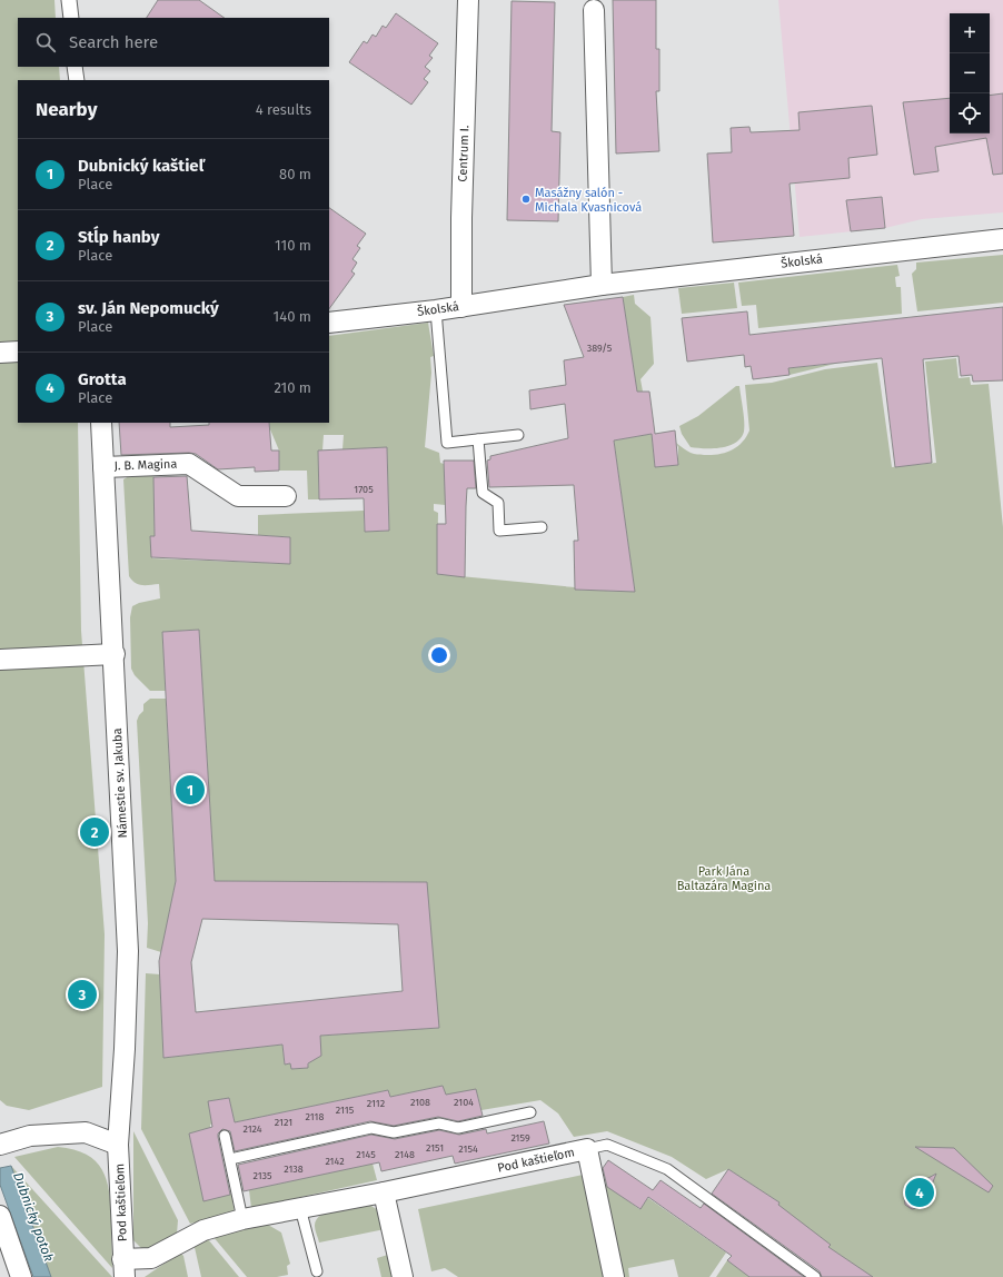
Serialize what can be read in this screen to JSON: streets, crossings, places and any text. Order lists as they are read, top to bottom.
{
  "streets": {
    "street": [
      "Centrum I.",
      "Školská",
      "J. B. Magina",
      "Námestie sv. Jakuba",
      "Pod kaštieľom"
    ]
  },
  "crossings": [
    ["Centrum I.", "Školská"],
    ["J. B. Magina", "Námestie sv. Jakuba"],
    ["Námestie sv. Jakuba", "Pod kaštieľom"]
  ],
  "water": ["Dubnický potok"],
  "parks": ["Park Jána Baltazára Magina"],
  "places": ["Masážny salón - Michala Kvasnicová"],
  "house_numbers": [
    "389/5",
    "1705",
    "2108",
    "2104",
    "2112",
    "2115",
    "2118",
    "2121",
    "2124",
    "2159",
    "2151",
    "2154",
    "2145",
    "2148",
    "2142",
    "2138",
    "2135"
  ],
  "page": {
    "map_buttons": ["+", "−"],
    "search": "Search here",
    "heading": ["Nearby", "4 results"],
    "list": [
      {
        "mark": "1",
        "name": "Dubnický kaštieľ",
        "note": "Place",
        "value": "80 m"
      },
      {
        "mark": "2",
        "name": "Stĺp hanby",
        "note": "Place",
        "value": "110 m"
      },
      {
        "mark": "3",
        "name": "sv. Ján Nepomucký",
        "note": "Place",
        "value": "140 m"
      },
      {
        "mark": "4",
        "name": "Grotta",
        "note": "Place",
        "value": "210 m"
      }
    ],
    "pins": [
      "1",
      "2",
      "3",
      "4"
    ]
  }
}
